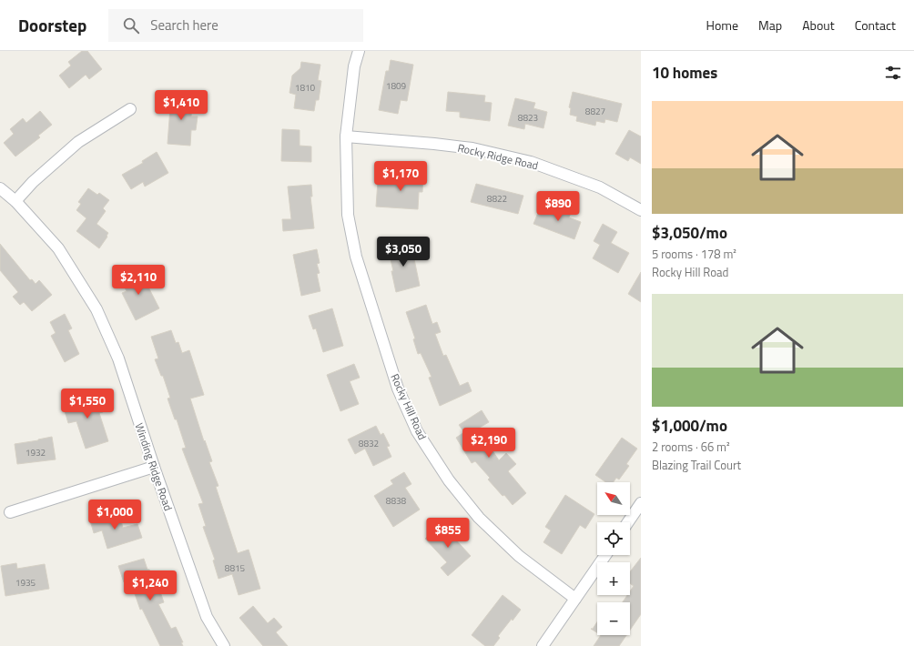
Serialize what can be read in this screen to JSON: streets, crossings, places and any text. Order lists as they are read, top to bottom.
{
  "streets": {
    "street": ["Rocky Ridge Road", "Rocky Hill Road", "Winding Ridge Road"]
  },
  "crossings": [
    ["Rocky Ridge Road", "Rocky Hill Road"]
  ],
  "house_numbers": [
    "1809",
    "1810",
    "8827",
    "8823",
    "8822",
    "8832",
    "1932",
    "8838",
    "8815",
    "1935"
  ],
  "north": "top left",
  "page": {
    "header": "Doorstep",
    "search": "Search here",
    "nav": [
      "Home",
      "Map",
      "About",
      "Contact"
    ],
    "heading": "10 homes",
    "price": [
      "$1,410",
      "$1,170",
      "$890",
      "$3,050",
      "$2,110",
      "$1,550",
      "$2,190",
      "$1,000",
      "$855",
      "$1,240"
    ],
    "list": [
      {
        "name": "$3,050/mo",
        "note": "5 rooms · 178 m² · Rocky Hill Road"
      },
      {
        "name": "$1,000/mo",
        "note": "2 rooms · 66 m² · Blazing Trail Court"
      }
    ],
    "map_buttons": ["+", "−"]
  }
}
